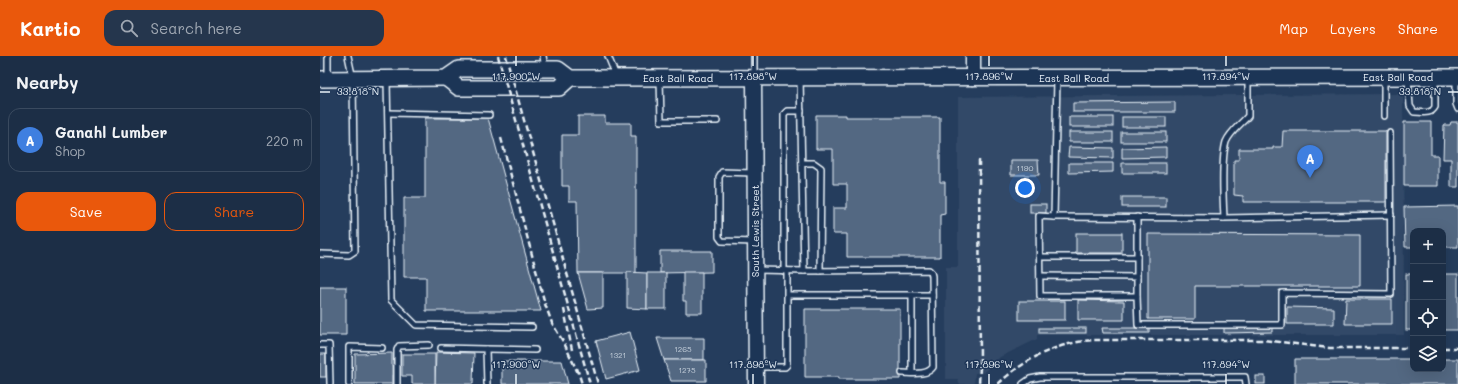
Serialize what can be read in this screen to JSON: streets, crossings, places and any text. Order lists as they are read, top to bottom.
{
  "streets": {
    "main road": ["East Ball Road", "South Lewis Street"]
  },
  "crossings": [
    ["East Ball Road", "South Lewis Street"]
  ],
  "house_numbers": [
    "1190",
    "1265",
    "1321",
    "1275"
  ],
  "page": {
    "header": "Kartio",
    "search": "Search here",
    "nav": ["Map", "Layers", "Share"],
    "heading": "Nearby",
    "list": [
      {
        "mark": "A",
        "name": "Ganahl Lumber",
        "note": "Shop",
        "value": "220 m"
      }
    ],
    "pins": "A",
    "buttons": ["Save", "Share"],
    "map_buttons": ["+", "−"]
  },
  "coordinates": [
    "117.900°W",
    "117.898°W",
    "117.896°W",
    "117.894°W",
    "33.818°N"
  ]
}
